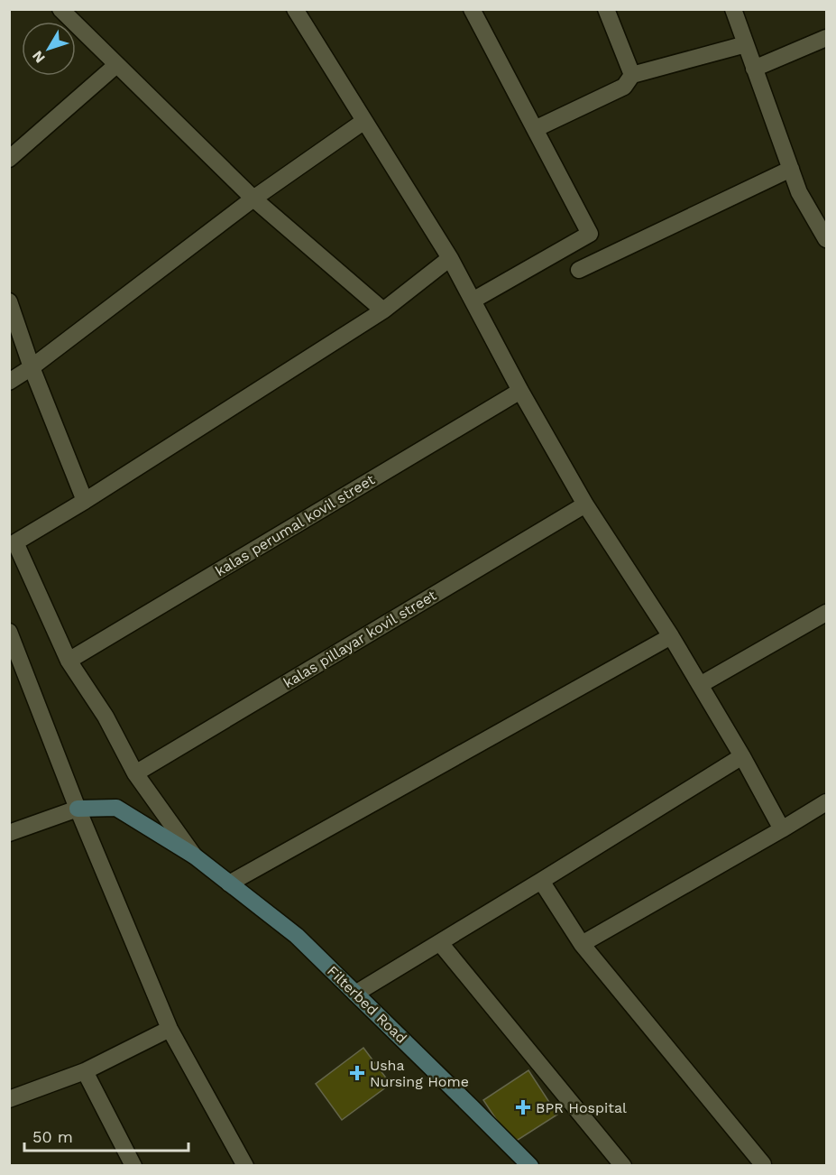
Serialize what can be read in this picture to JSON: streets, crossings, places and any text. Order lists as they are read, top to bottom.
{
  "streets": {
    "main road": ["Filterbed Road"],
    "street": ["kalas perumal kovil street", "kalas pillayar kovil street"]
  },
  "places": {
    "health": ["Usha Nursing Home", "BPR Hospital"]
  },
  "scale_bar": "50 m",
  "north": "bottom left"
}
